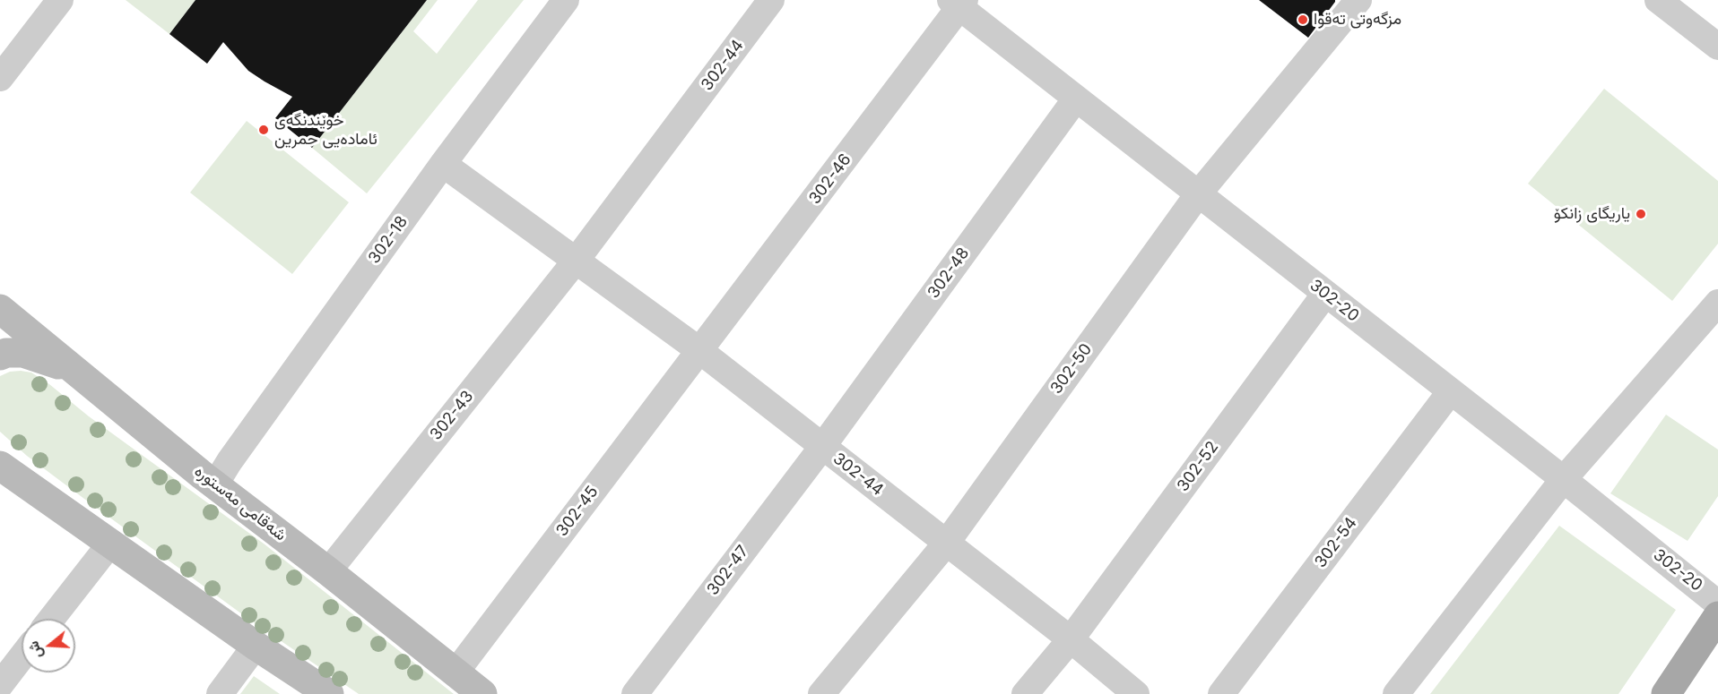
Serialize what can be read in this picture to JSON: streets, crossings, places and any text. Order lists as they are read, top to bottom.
{
  "streets": {
    "main road": ["شەقامی مەستورە"],
    "street": [
      "302-44",
      "302-46",
      "302-18",
      "302-48",
      "302-20",
      "302-50",
      "302-43",
      "302-52",
      "302-45",
      "302-54",
      "302-47"
    ]
  },
  "crossings": [
    ["302-44", "302-46"],
    ["302-44", "302-18"],
    ["302-44", "302-48"],
    ["302-44", "302-50"],
    ["302-44", "302-43"],
    ["302-44", "302-52"],
    ["302-44", "302-45"],
    ["302-44", "302-47"],
    ["302-46", "302-20"],
    ["302-46", "302-45"],
    ["302-18", "شەقامی مەستورە"],
    ["302-48", "302-20"],
    ["302-48", "302-47"],
    ["302-20", "302-50"],
    ["302-20", "302-52"],
    ["302-20", "302-54"],
    ["302-43", "شەقامی مەستورە"],
    ["شەقامی مەستورە", "302-45"]
  ],
  "places": ["مزگه‌وتی ته‌قوا", "خوێندنگەی ئامادەیی حمرین", "یاریگای زانکۆ"],
  "north": "left"
}
